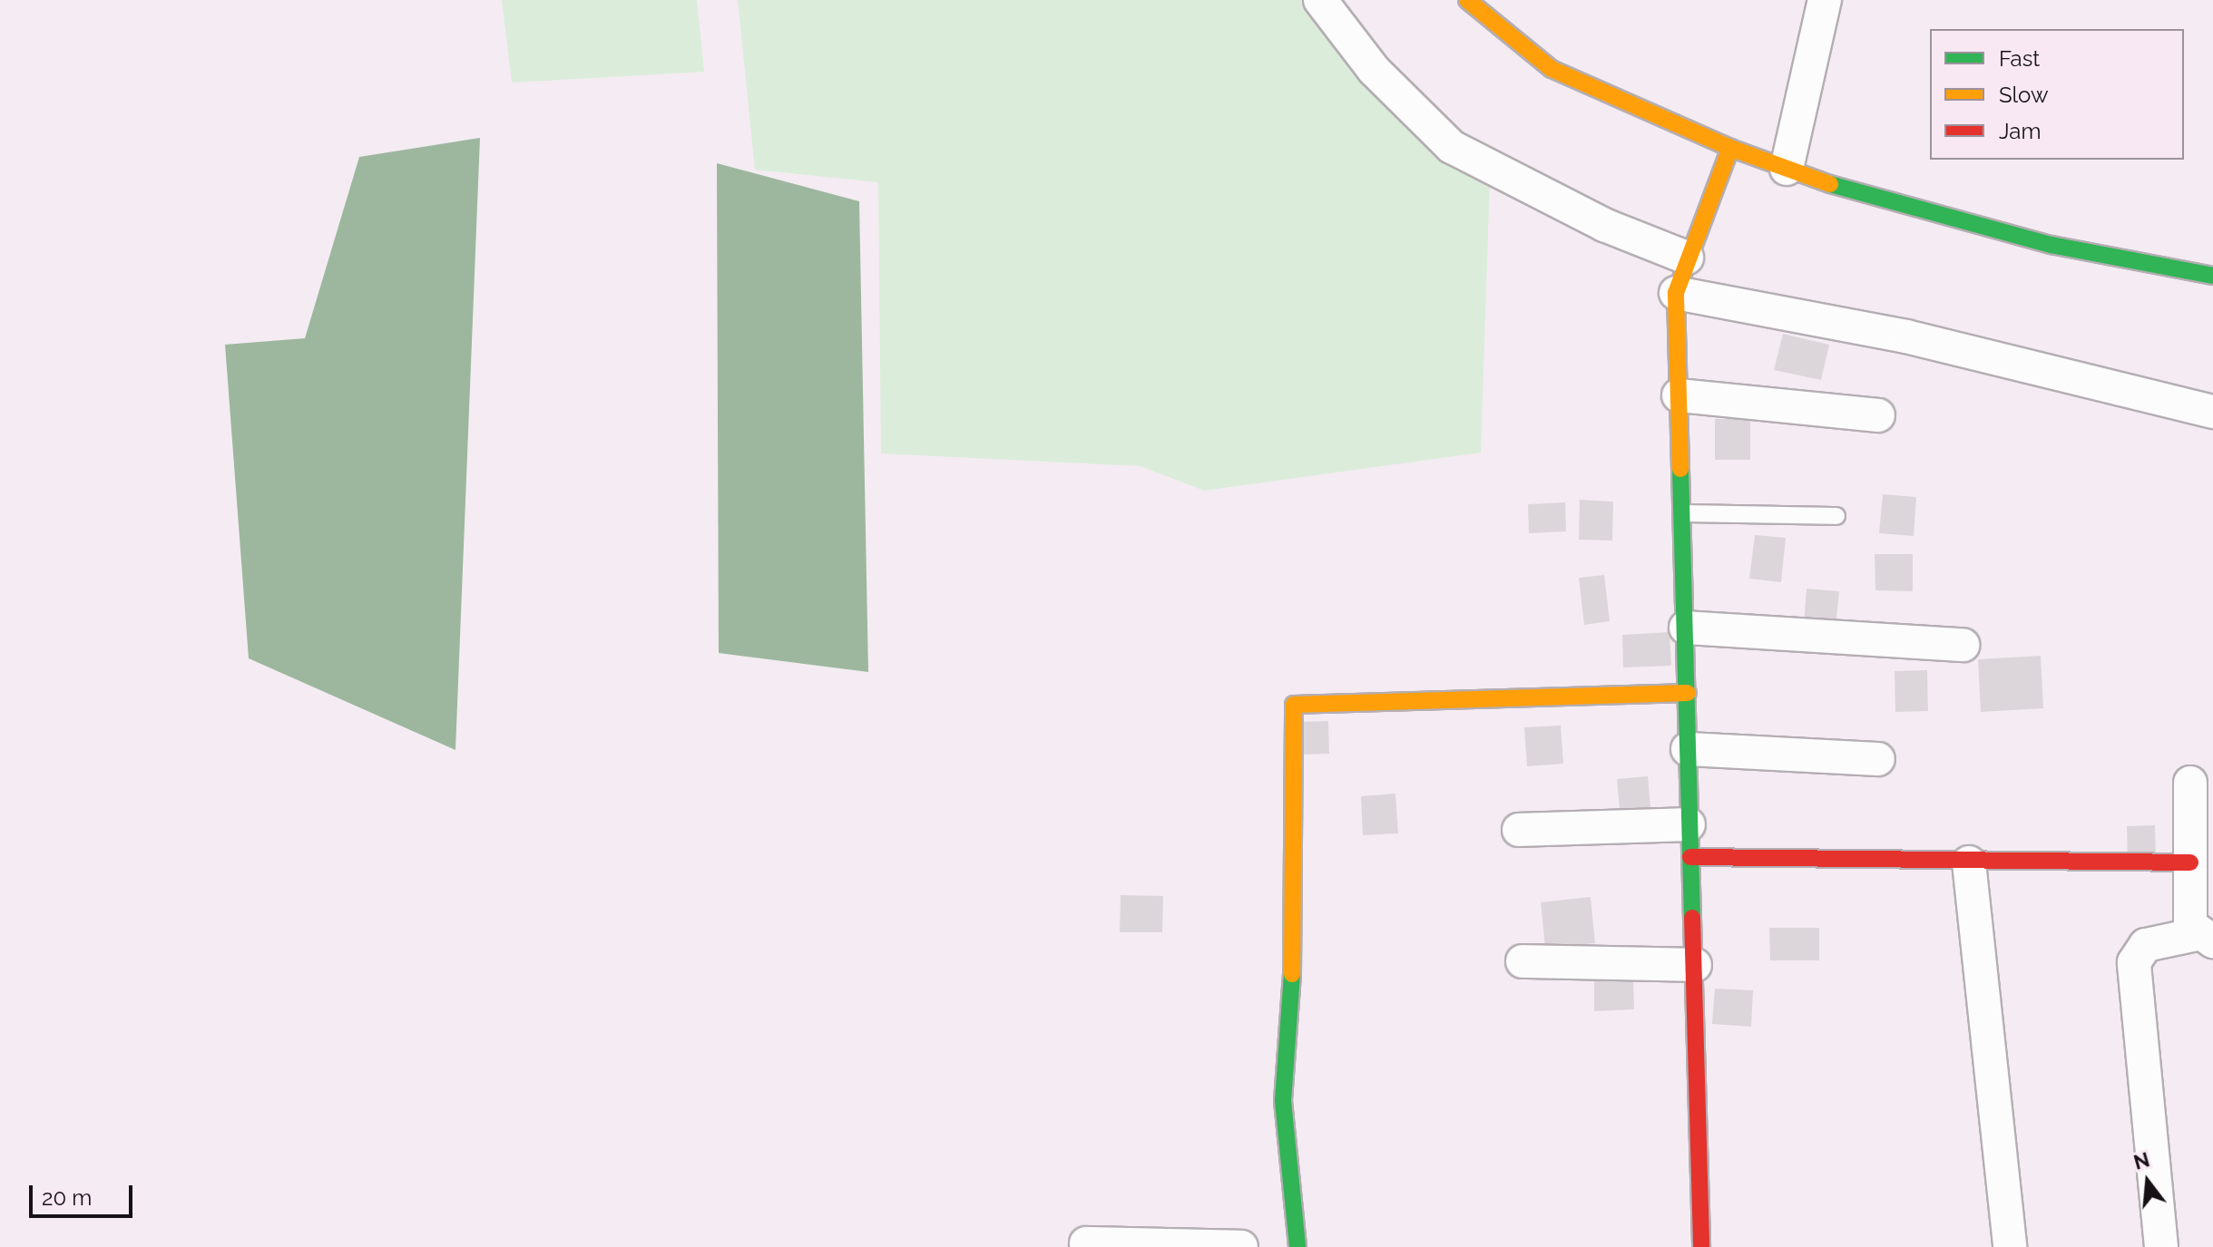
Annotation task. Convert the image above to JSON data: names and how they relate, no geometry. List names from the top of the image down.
{
  "legend": ["Fast", "Slow", "Jam"],
  "scale_bar": "20 m",
  "north": "top"
}
